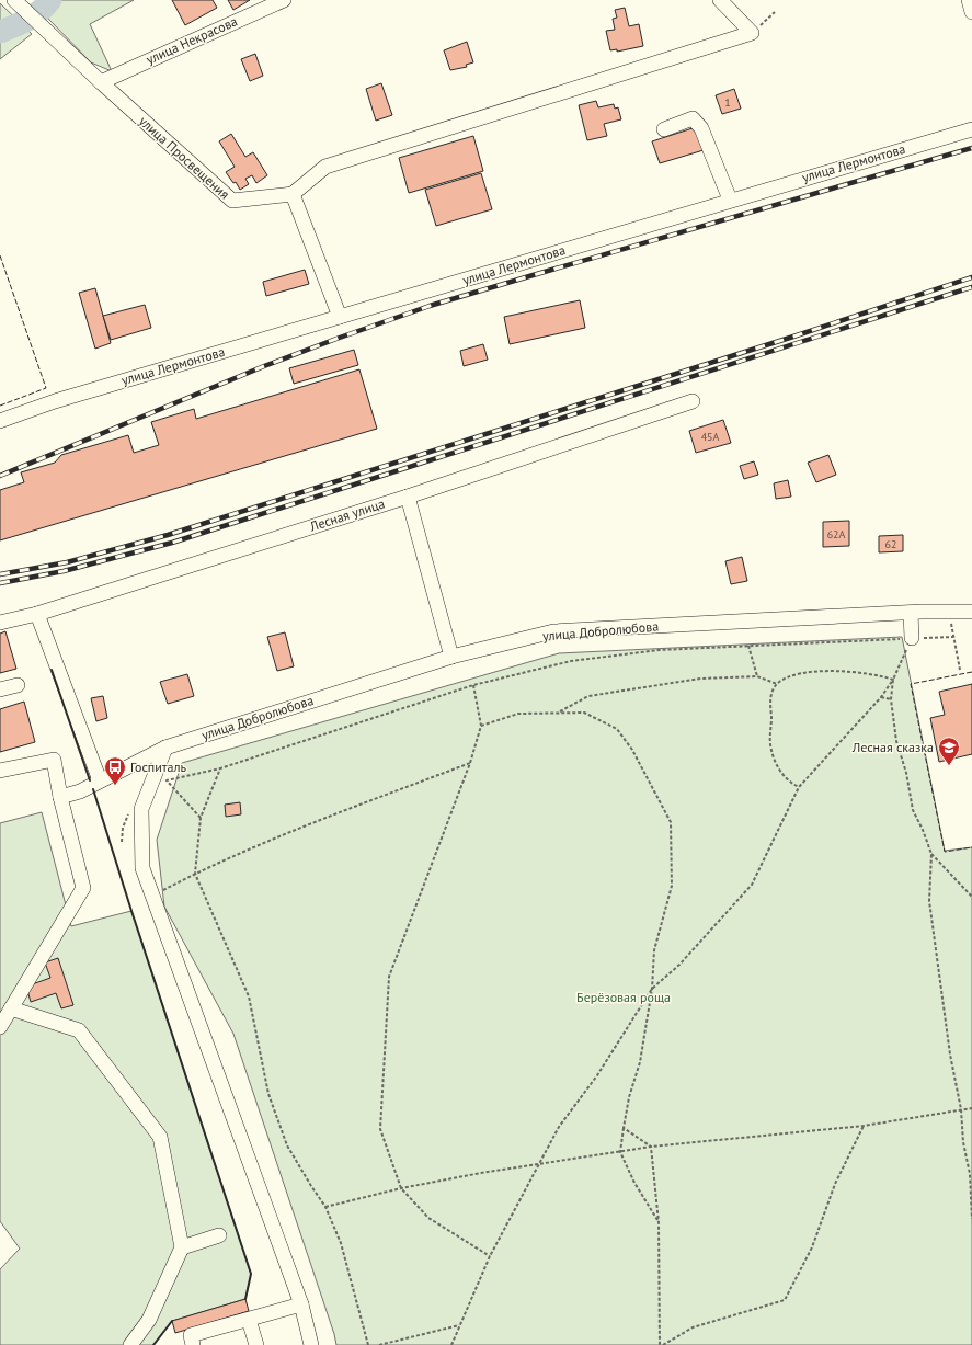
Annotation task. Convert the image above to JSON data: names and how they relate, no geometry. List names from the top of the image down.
{
  "streets": {
    "street": [
      "улица Некрасова",
      "улица Просвещения",
      "улица Лермонтова",
      "Лесная улица",
      "улица Добролюбова"
    ]
  },
  "crossings": [
    ["улица Некрасова", "улица Просвещения"]
  ],
  "parks": ["Берёзовая роща"],
  "places": {
    "school or university": ["Лесная сказка"],
    "bus stop": ["Госпиталь"]
  },
  "house_numbers": [
    "1",
    "45А",
    "62А",
    "62"
  ]
}
